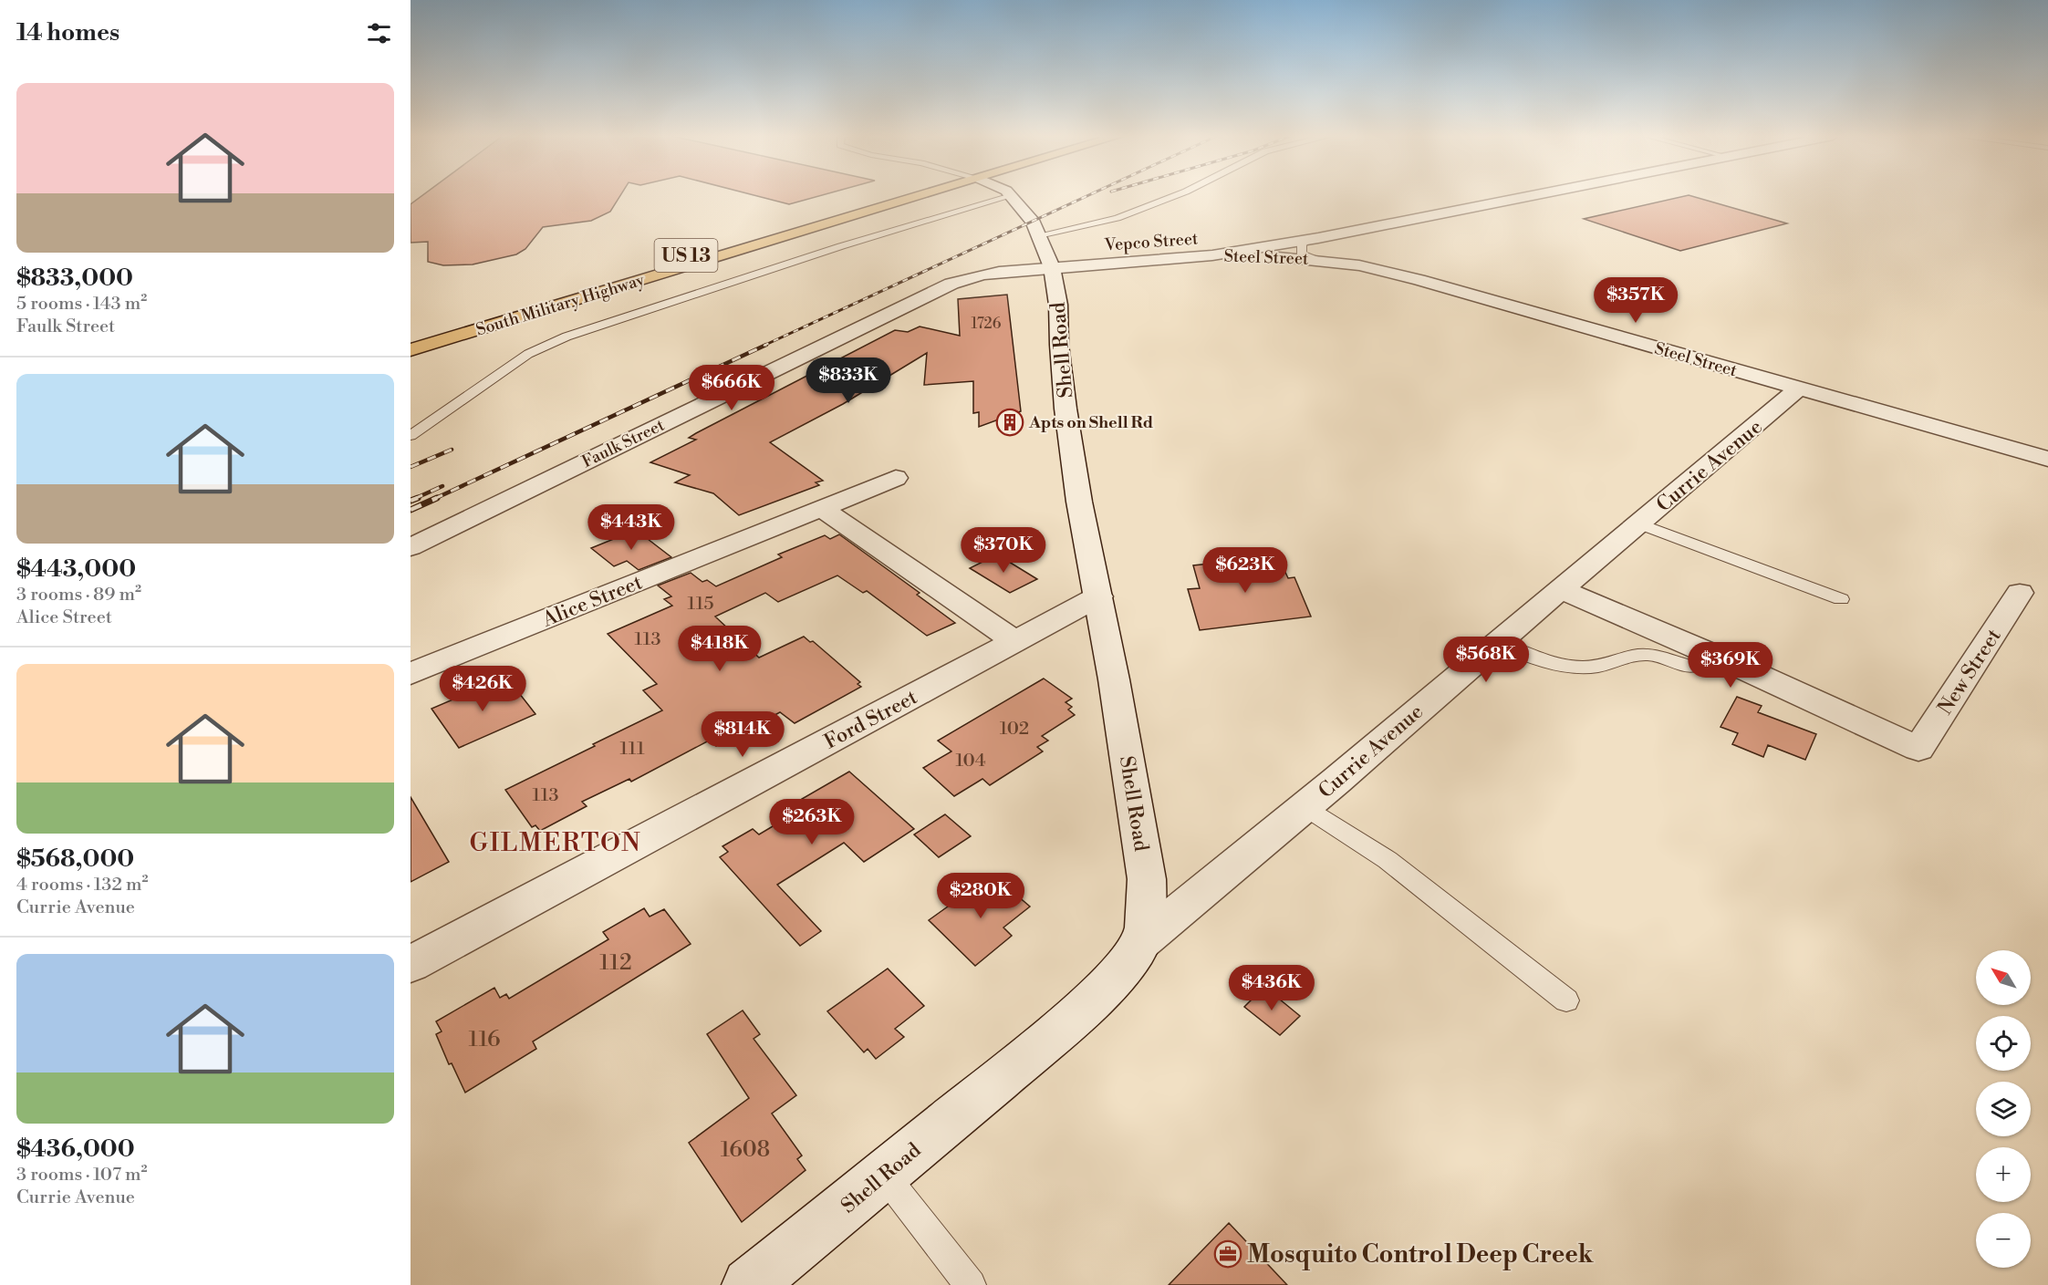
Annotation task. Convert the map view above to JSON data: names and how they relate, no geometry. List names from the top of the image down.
{
  "streets": {
    "main road": ["US 13", "South Military Highway"],
    "street": [
      "Vepco Street",
      "Steel Street",
      "Shell Road",
      "Faulk Street",
      "Currie Avenue",
      "Alice Street",
      "New Street",
      "Ford Street"
    ]
  },
  "crossings": [
    ["Vepco Street", "Steel Street"],
    ["Vepco Street", "Shell Road"],
    ["Vepco Street", "Faulk Street"],
    ["Steel Street", "Currie Avenue"],
    ["Shell Road", "Faulk Street"],
    ["Shell Road", "Currie Avenue"],
    ["Shell Road", "Ford Street"],
    ["Currie Avenue", "New Street"]
  ],
  "districts": ["GILMERTON"],
  "places": {
    "building": ["Apts on Shell Rd"],
    "office": ["Mosquito Control Deep Creek"]
  },
  "house_numbers": [
    "1726",
    "115",
    "113",
    "102",
    "111",
    "104",
    "113",
    "112",
    "116",
    "1608"
  ],
  "north": "top left",
  "page": {
    "heading": "14 homes",
    "list": [
      {
        "name": "$833,000",
        "note": "5 rooms · 143 m² · Faulk Street"
      },
      {
        "name": "$443,000",
        "note": "3 rooms · 89 m² · Alice Street"
      },
      {
        "name": "$568,000",
        "note": "4 rooms · 132 m² · Currie Avenue"
      },
      {
        "name": "$436,000",
        "note": "3 rooms · 107 m² · Currie Avenue"
      }
    ],
    "price": [
      "$357K",
      "$833K",
      "$666K",
      "$443K",
      "$370K",
      "$623K",
      "$418K",
      "$568K",
      "$369K",
      "$426K",
      "$814K",
      "$263K",
      "$280K",
      "$436K"
    ],
    "map_buttons": ["+", "−"]
  }
}
